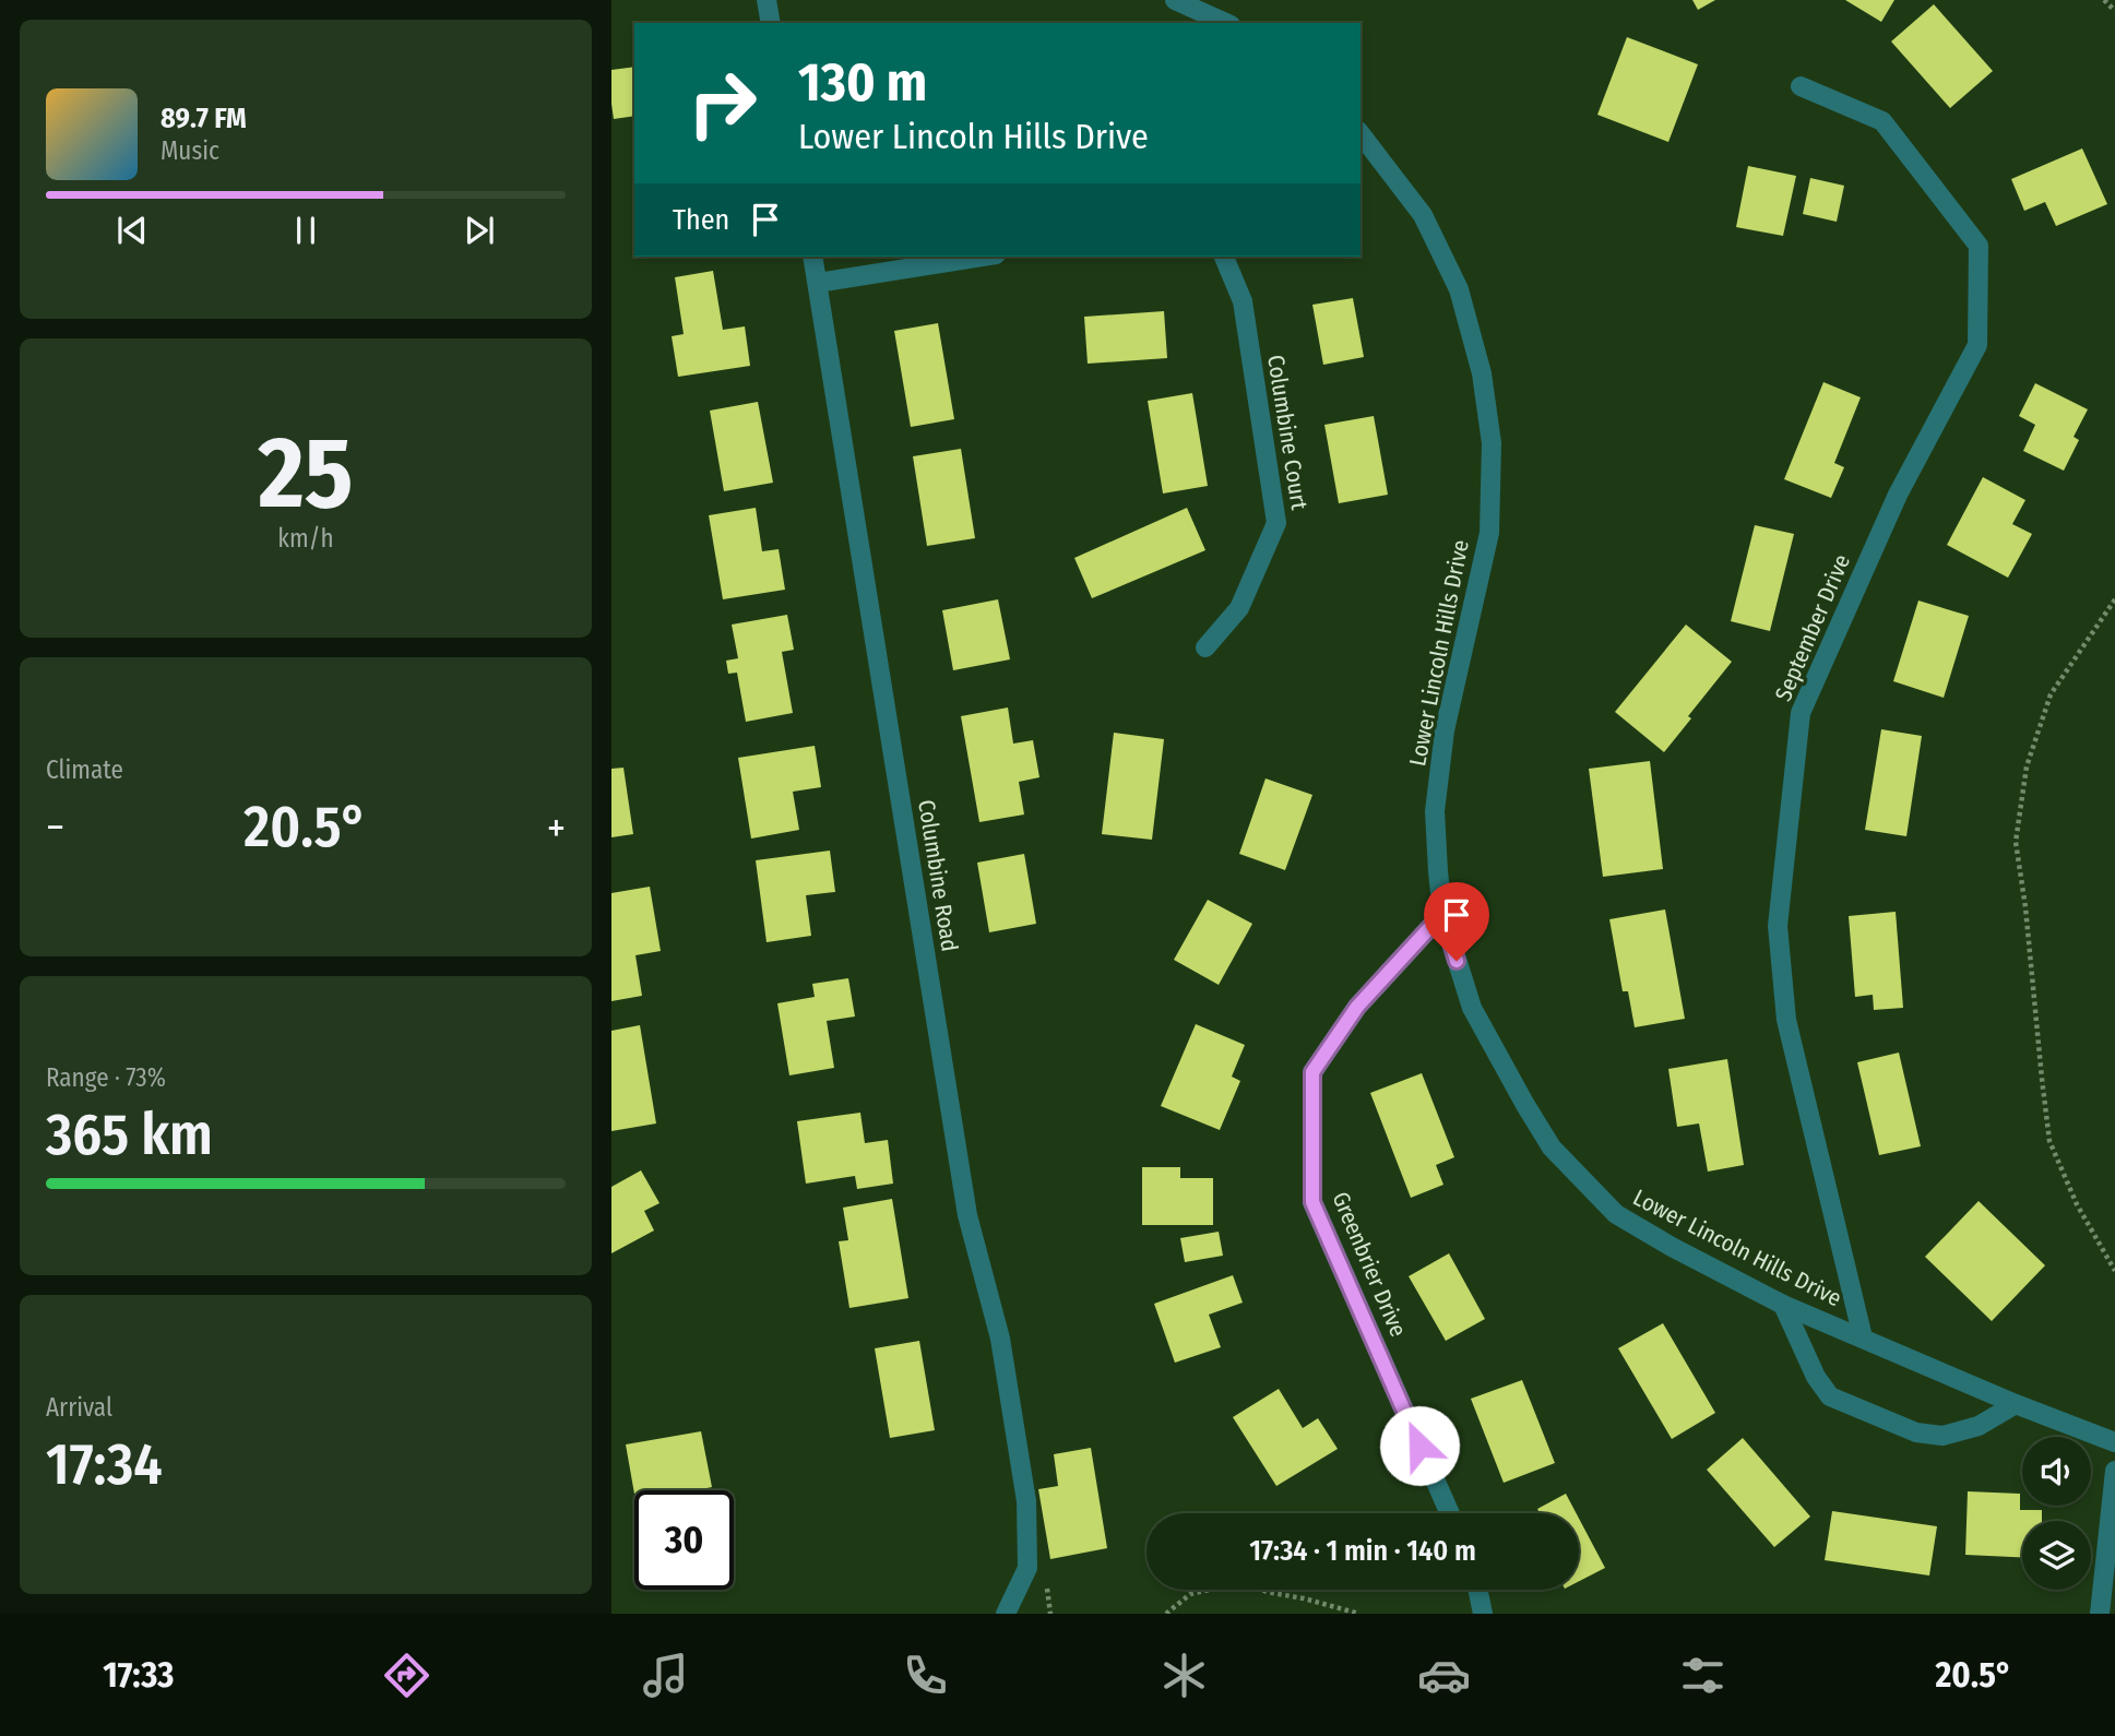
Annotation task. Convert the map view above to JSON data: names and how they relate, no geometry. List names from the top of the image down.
{
  "streets": {
    "street": [
      "Columbine Court",
      "September Drive",
      "Lower Lincoln Hills Drive",
      "Columbine Road",
      "Greenbrier Drive"
    ]
  },
  "crossings": [
    ["September Drive", "Lower Lincoln Hills Drive"],
    ["Lower Lincoln Hills Drive", "Greenbrier Drive"]
  ],
  "page": {
    "turn": ["130 m", "Lower Lincoln Hills Drive"],
    "song": ["89.7 FM", "Music"],
    "then": "Then",
    "tile": [
      ["25", "km/h"],
      "Climate",
      ["Range · 73%", "365 km"],
      ["Arrival", "17:34"]
    ],
    "heat": ["−", "20.5°", "+"],
    "limit": "30",
    "trip": "17:34 · 1 min · 140 m",
    "tabs": ["17:33", "20.5°"]
  }
}
